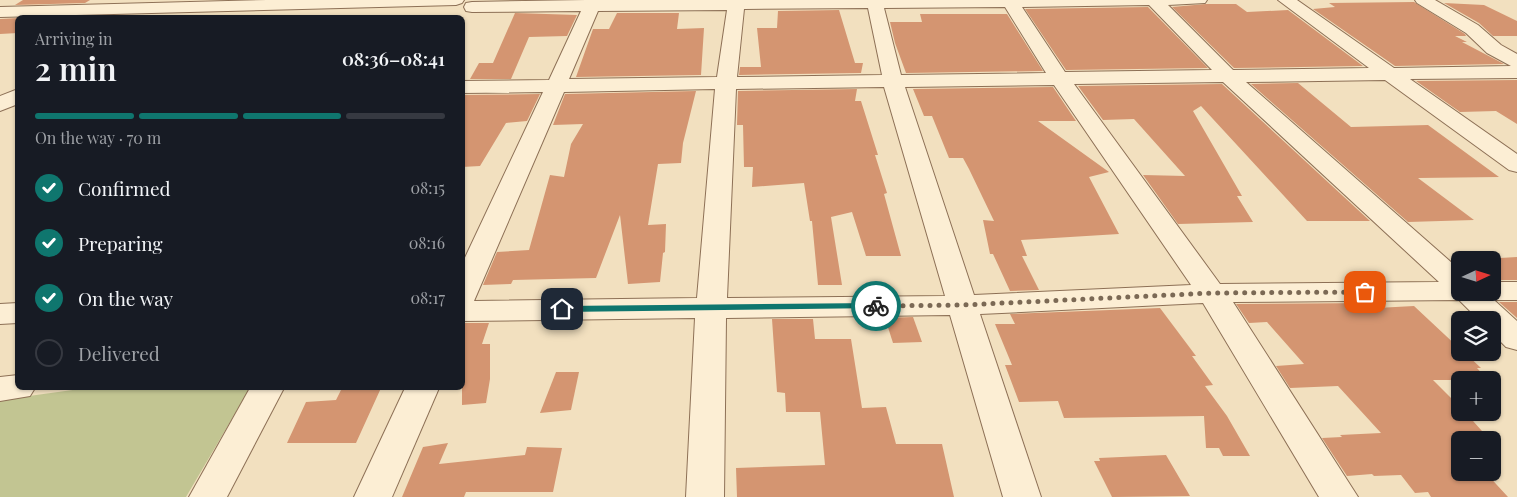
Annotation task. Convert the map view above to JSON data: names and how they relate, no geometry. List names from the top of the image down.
{
  "north": "right",
  "page": {
    "heading": ["2 min", "Arriving in", "08:36–08:41"],
    "bar": "On the way · 70 m",
    "list": [
      ["Confirmed", "08:15"],
      ["Preparing", "08:16"],
      ["On the way", "08:17"],
      "Delivered"
    ],
    "map_buttons": ["+", "−"]
  }
}
